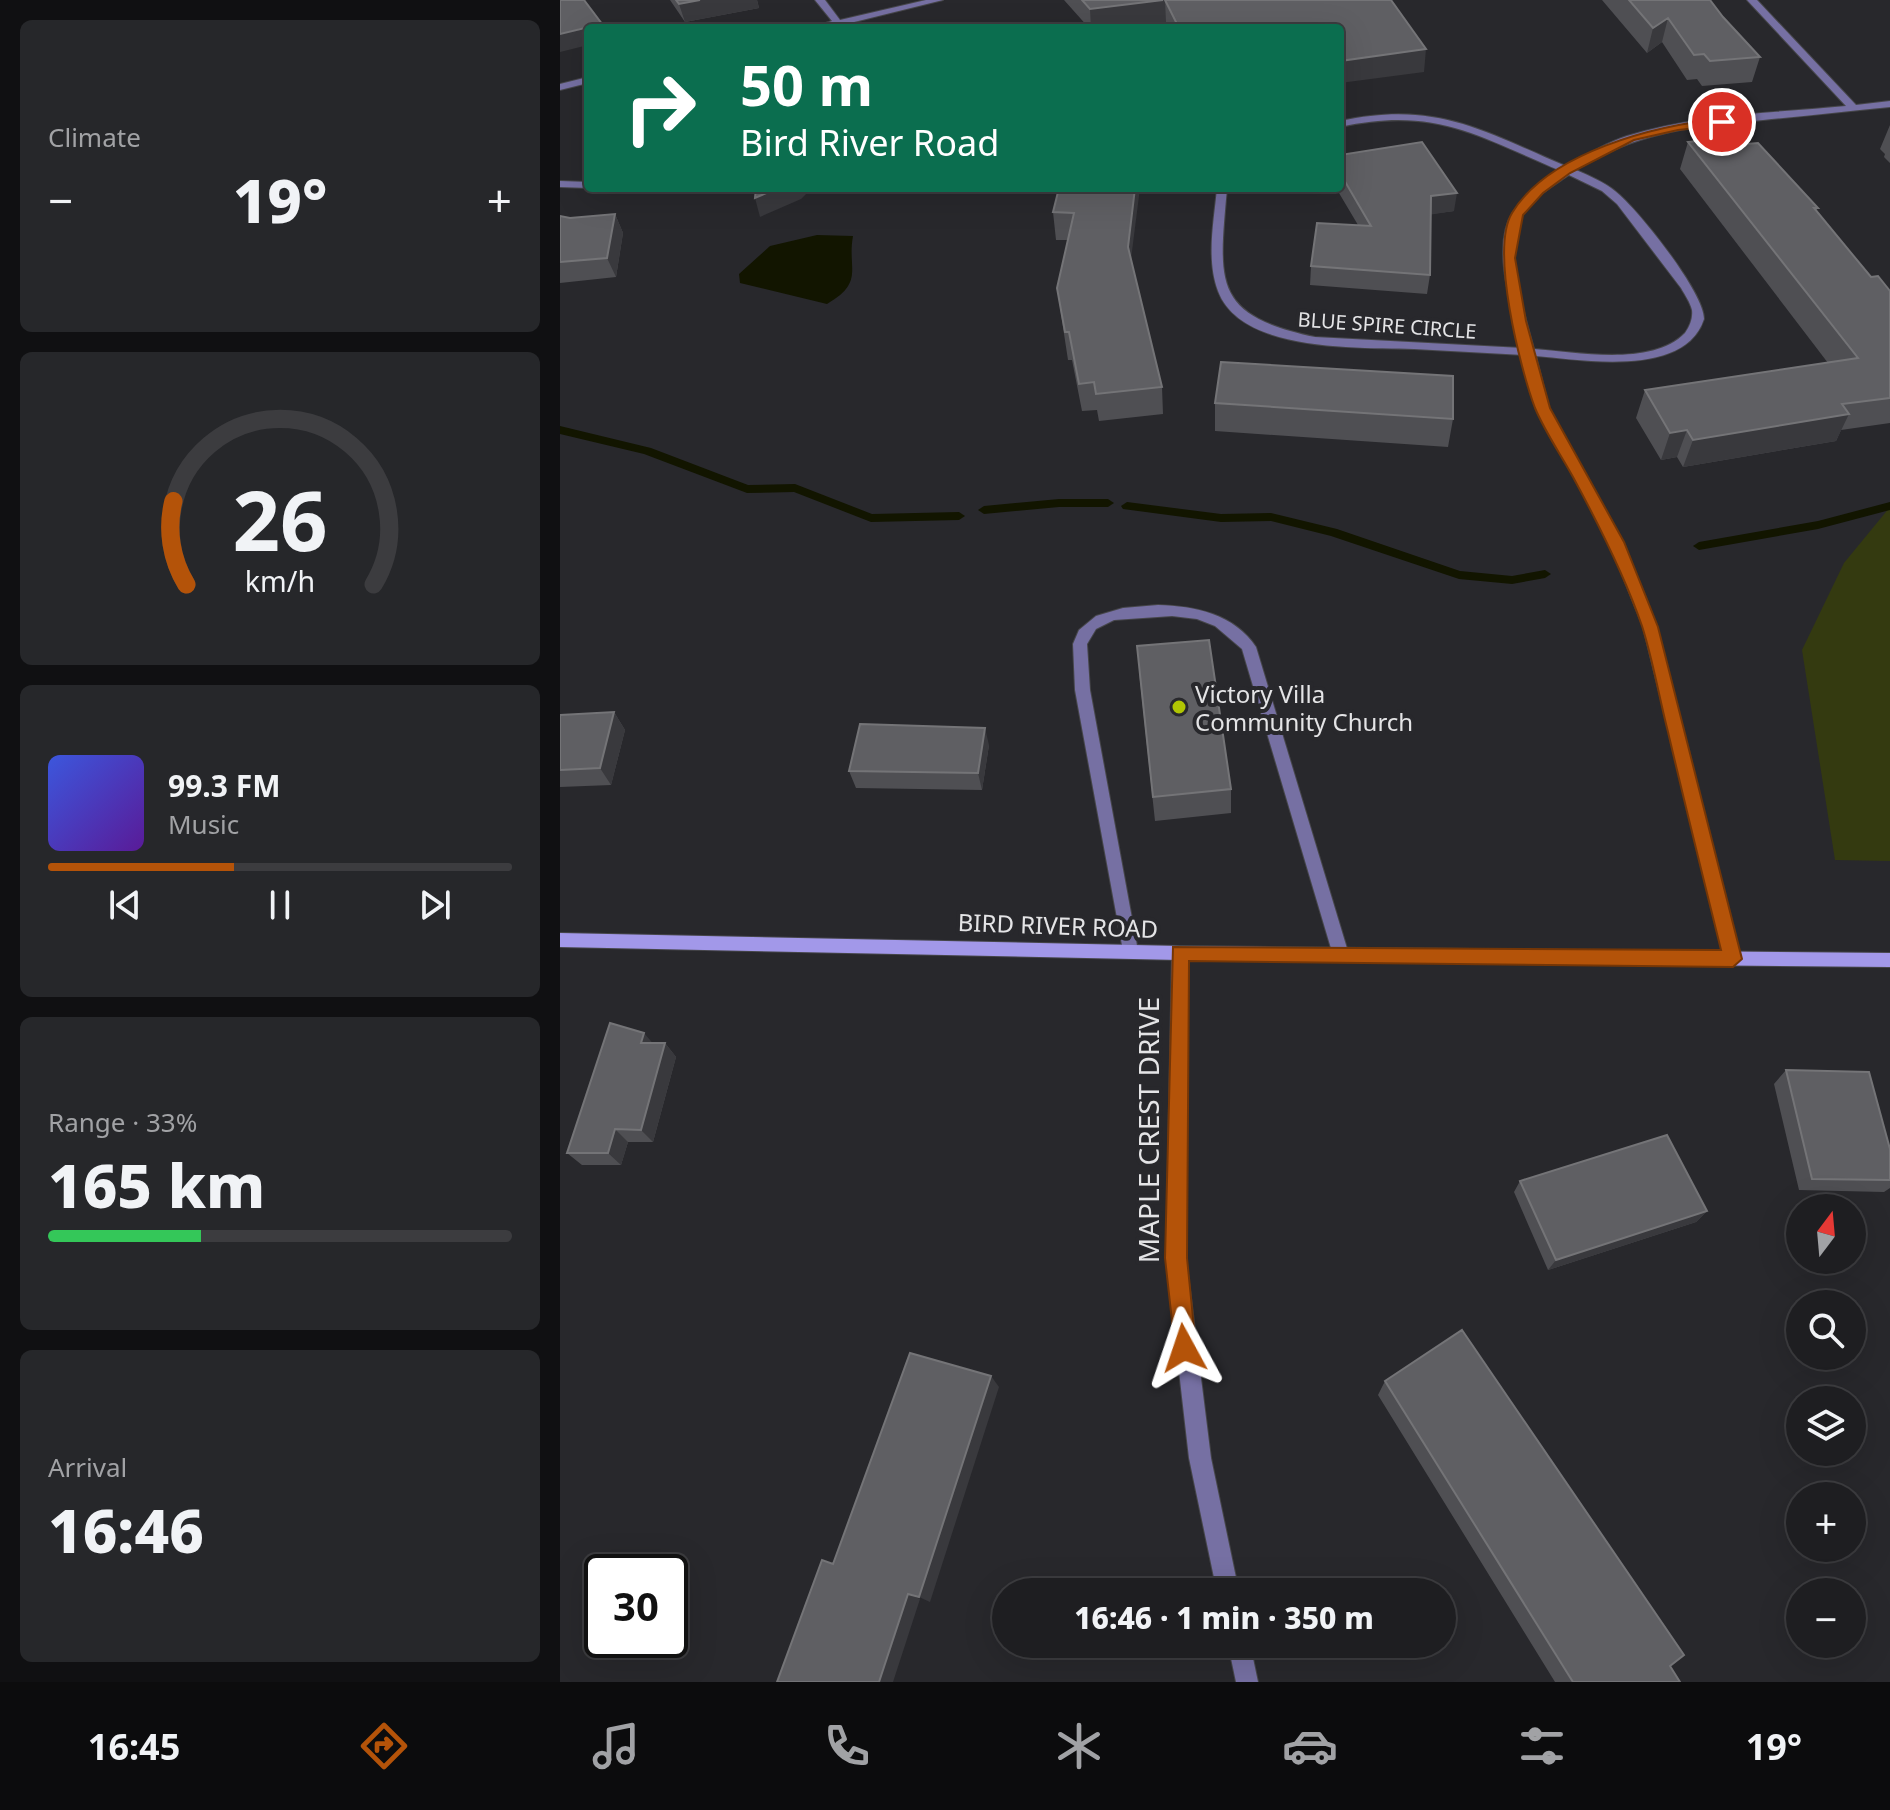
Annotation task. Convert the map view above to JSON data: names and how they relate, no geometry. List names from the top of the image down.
{
  "streets": {
    "street": ["BLUE SPIRE CIRCLE", "BIRD RIVER ROAD", "MAPLE CREST DRIVE"]
  },
  "crossings": [
    ["BIRD RIVER ROAD", "MAPLE CREST DRIVE"]
  ],
  "places": ["Victory Villa Community Church"],
  "north": "top",
  "page": {
    "tile": [
      "Climate",
      ["Range · 33%", "165 km"],
      ["Arrival", "16:46"]
    ],
    "turn": ["50 m", "Bird River Road"],
    "heat": ["−", "19°", "+"],
    "song": ["99.3 FM", "Music"],
    "map_buttons": ["+", "−"],
    "limit": "30",
    "trip": "16:46 · 1 min · 350 m",
    "tabs": ["16:45", "19°"],
    "gauge": ["26", "km/h"]
  }
}
